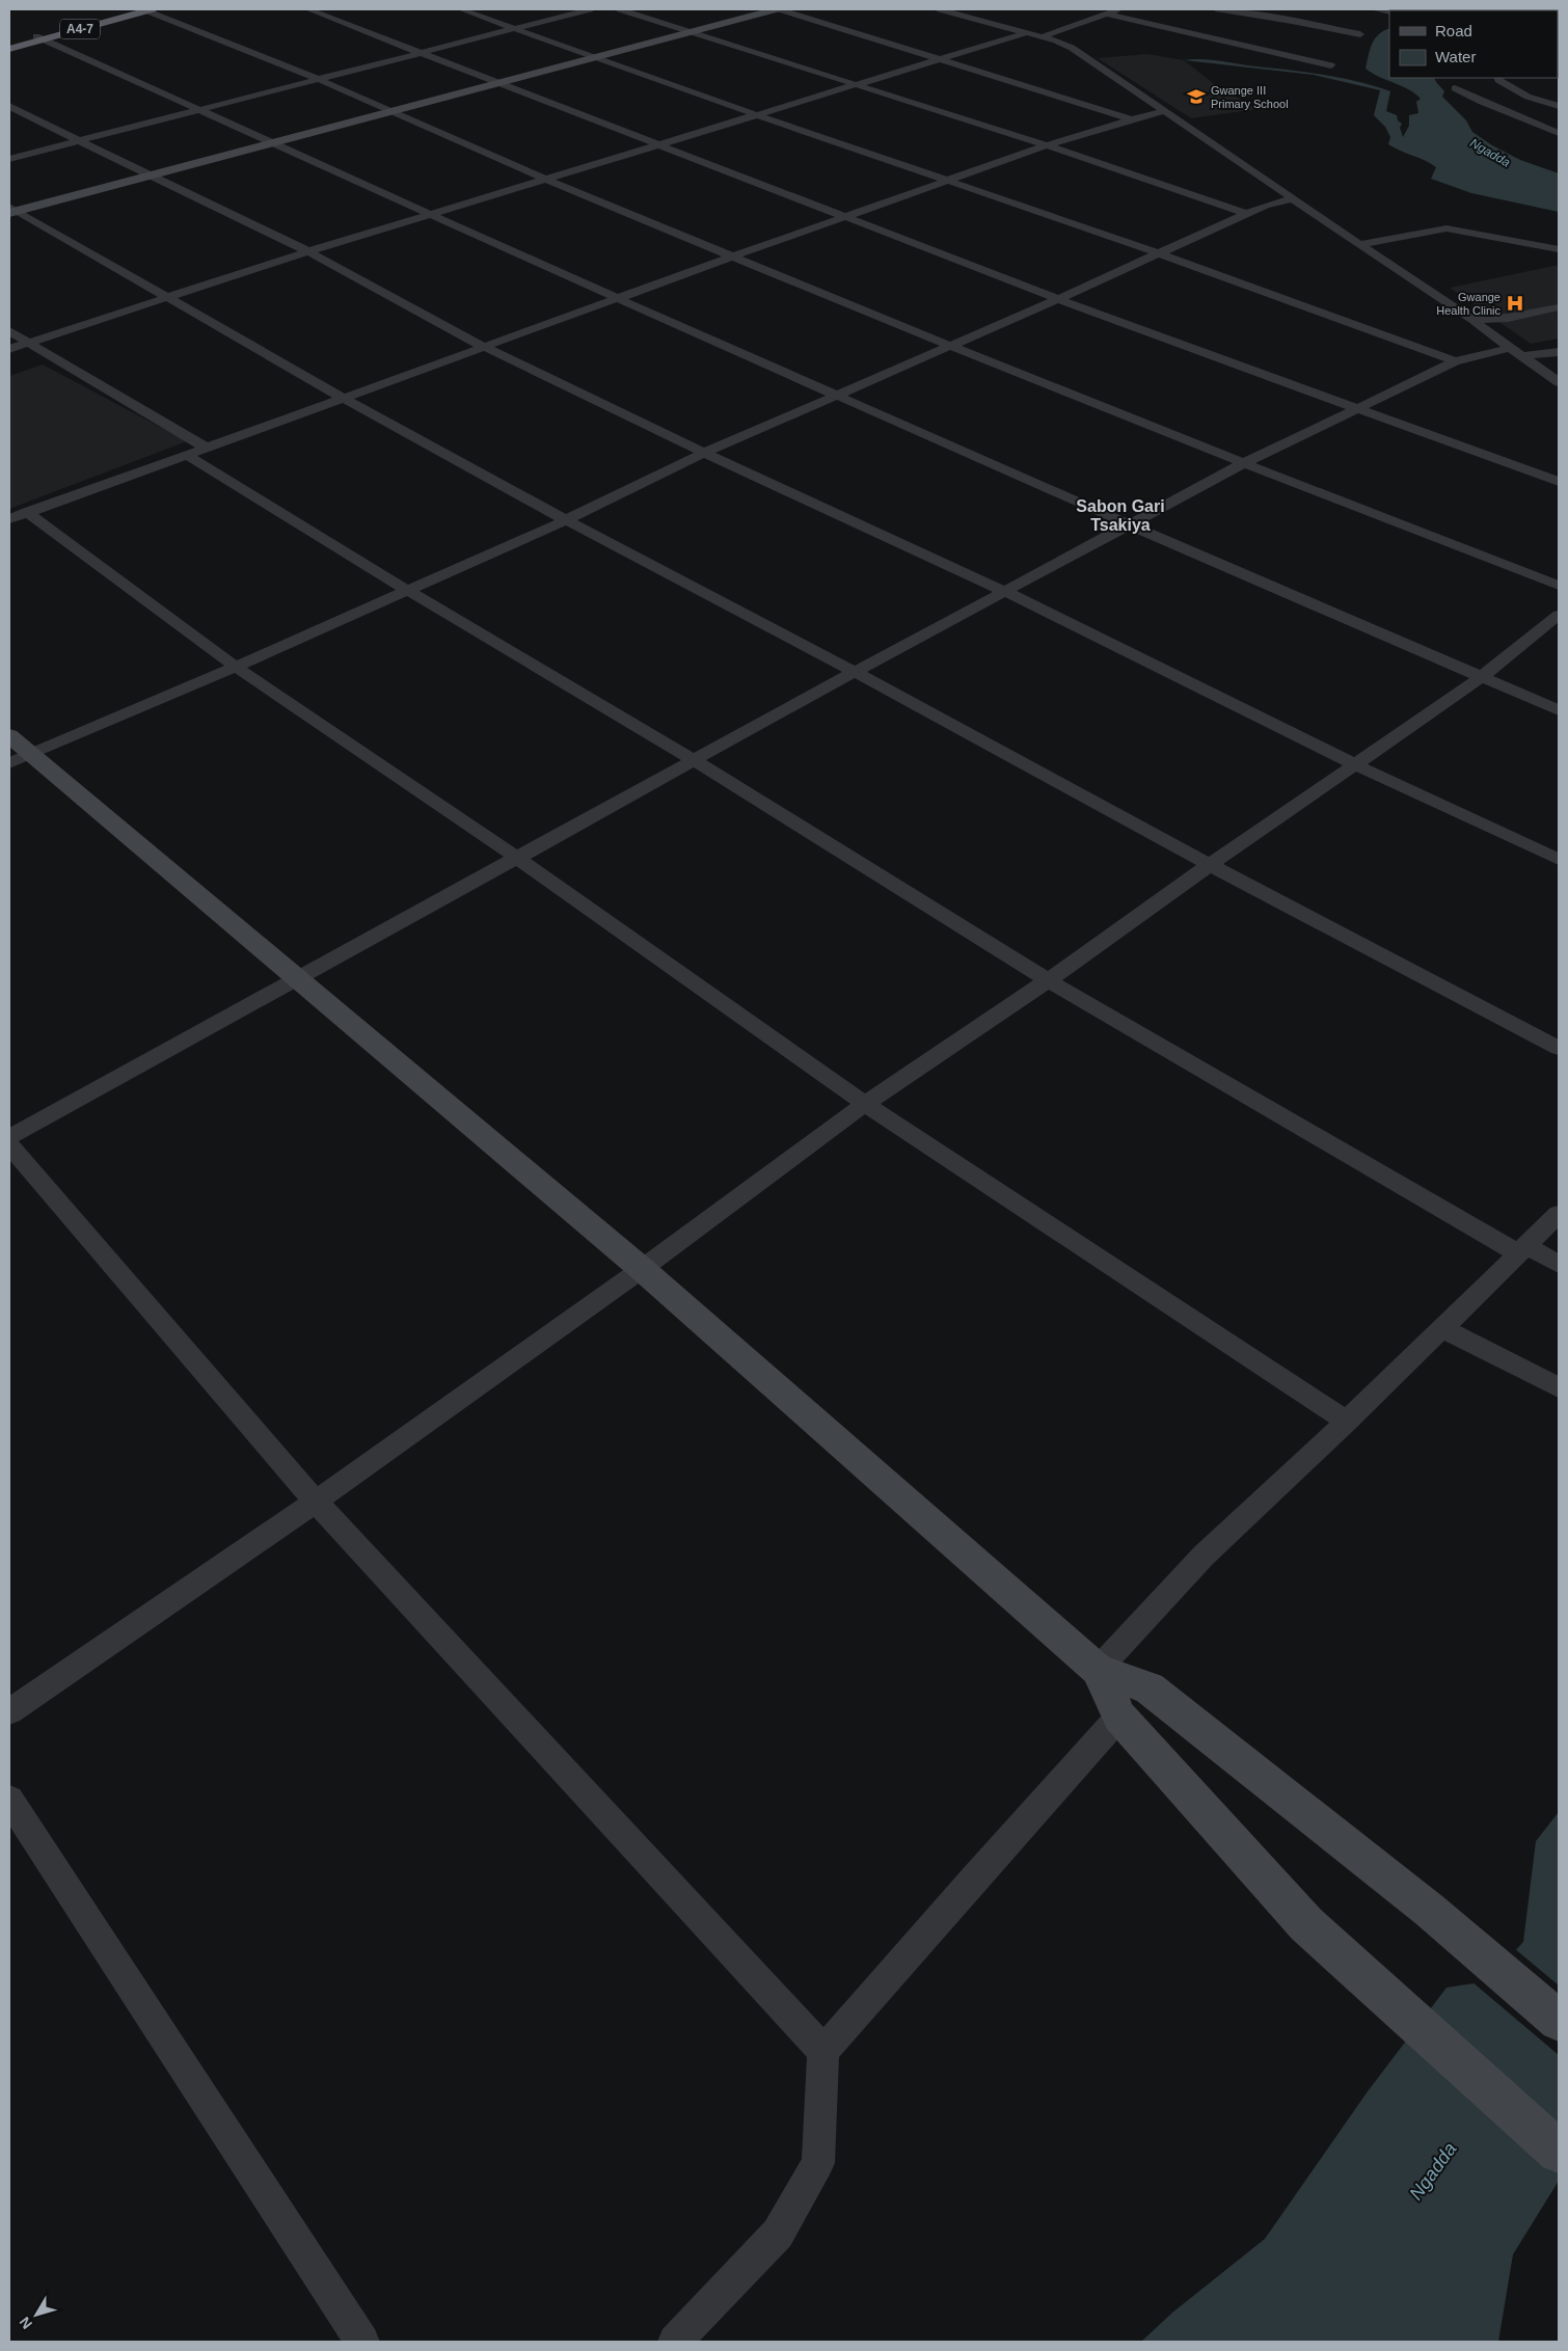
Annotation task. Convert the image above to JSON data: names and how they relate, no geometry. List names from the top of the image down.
{
  "streets": {
    "highway": ["A4-7"]
  },
  "districts": ["Sabon Gari Tsakiya"],
  "water": ["Ngadda"],
  "places": {
    "school or university": ["Gwange III Primary School"],
    "hospital": ["Gwange Health Clinic"]
  },
  "legend": ["Road", "Water"],
  "north": "bottom left"
}
